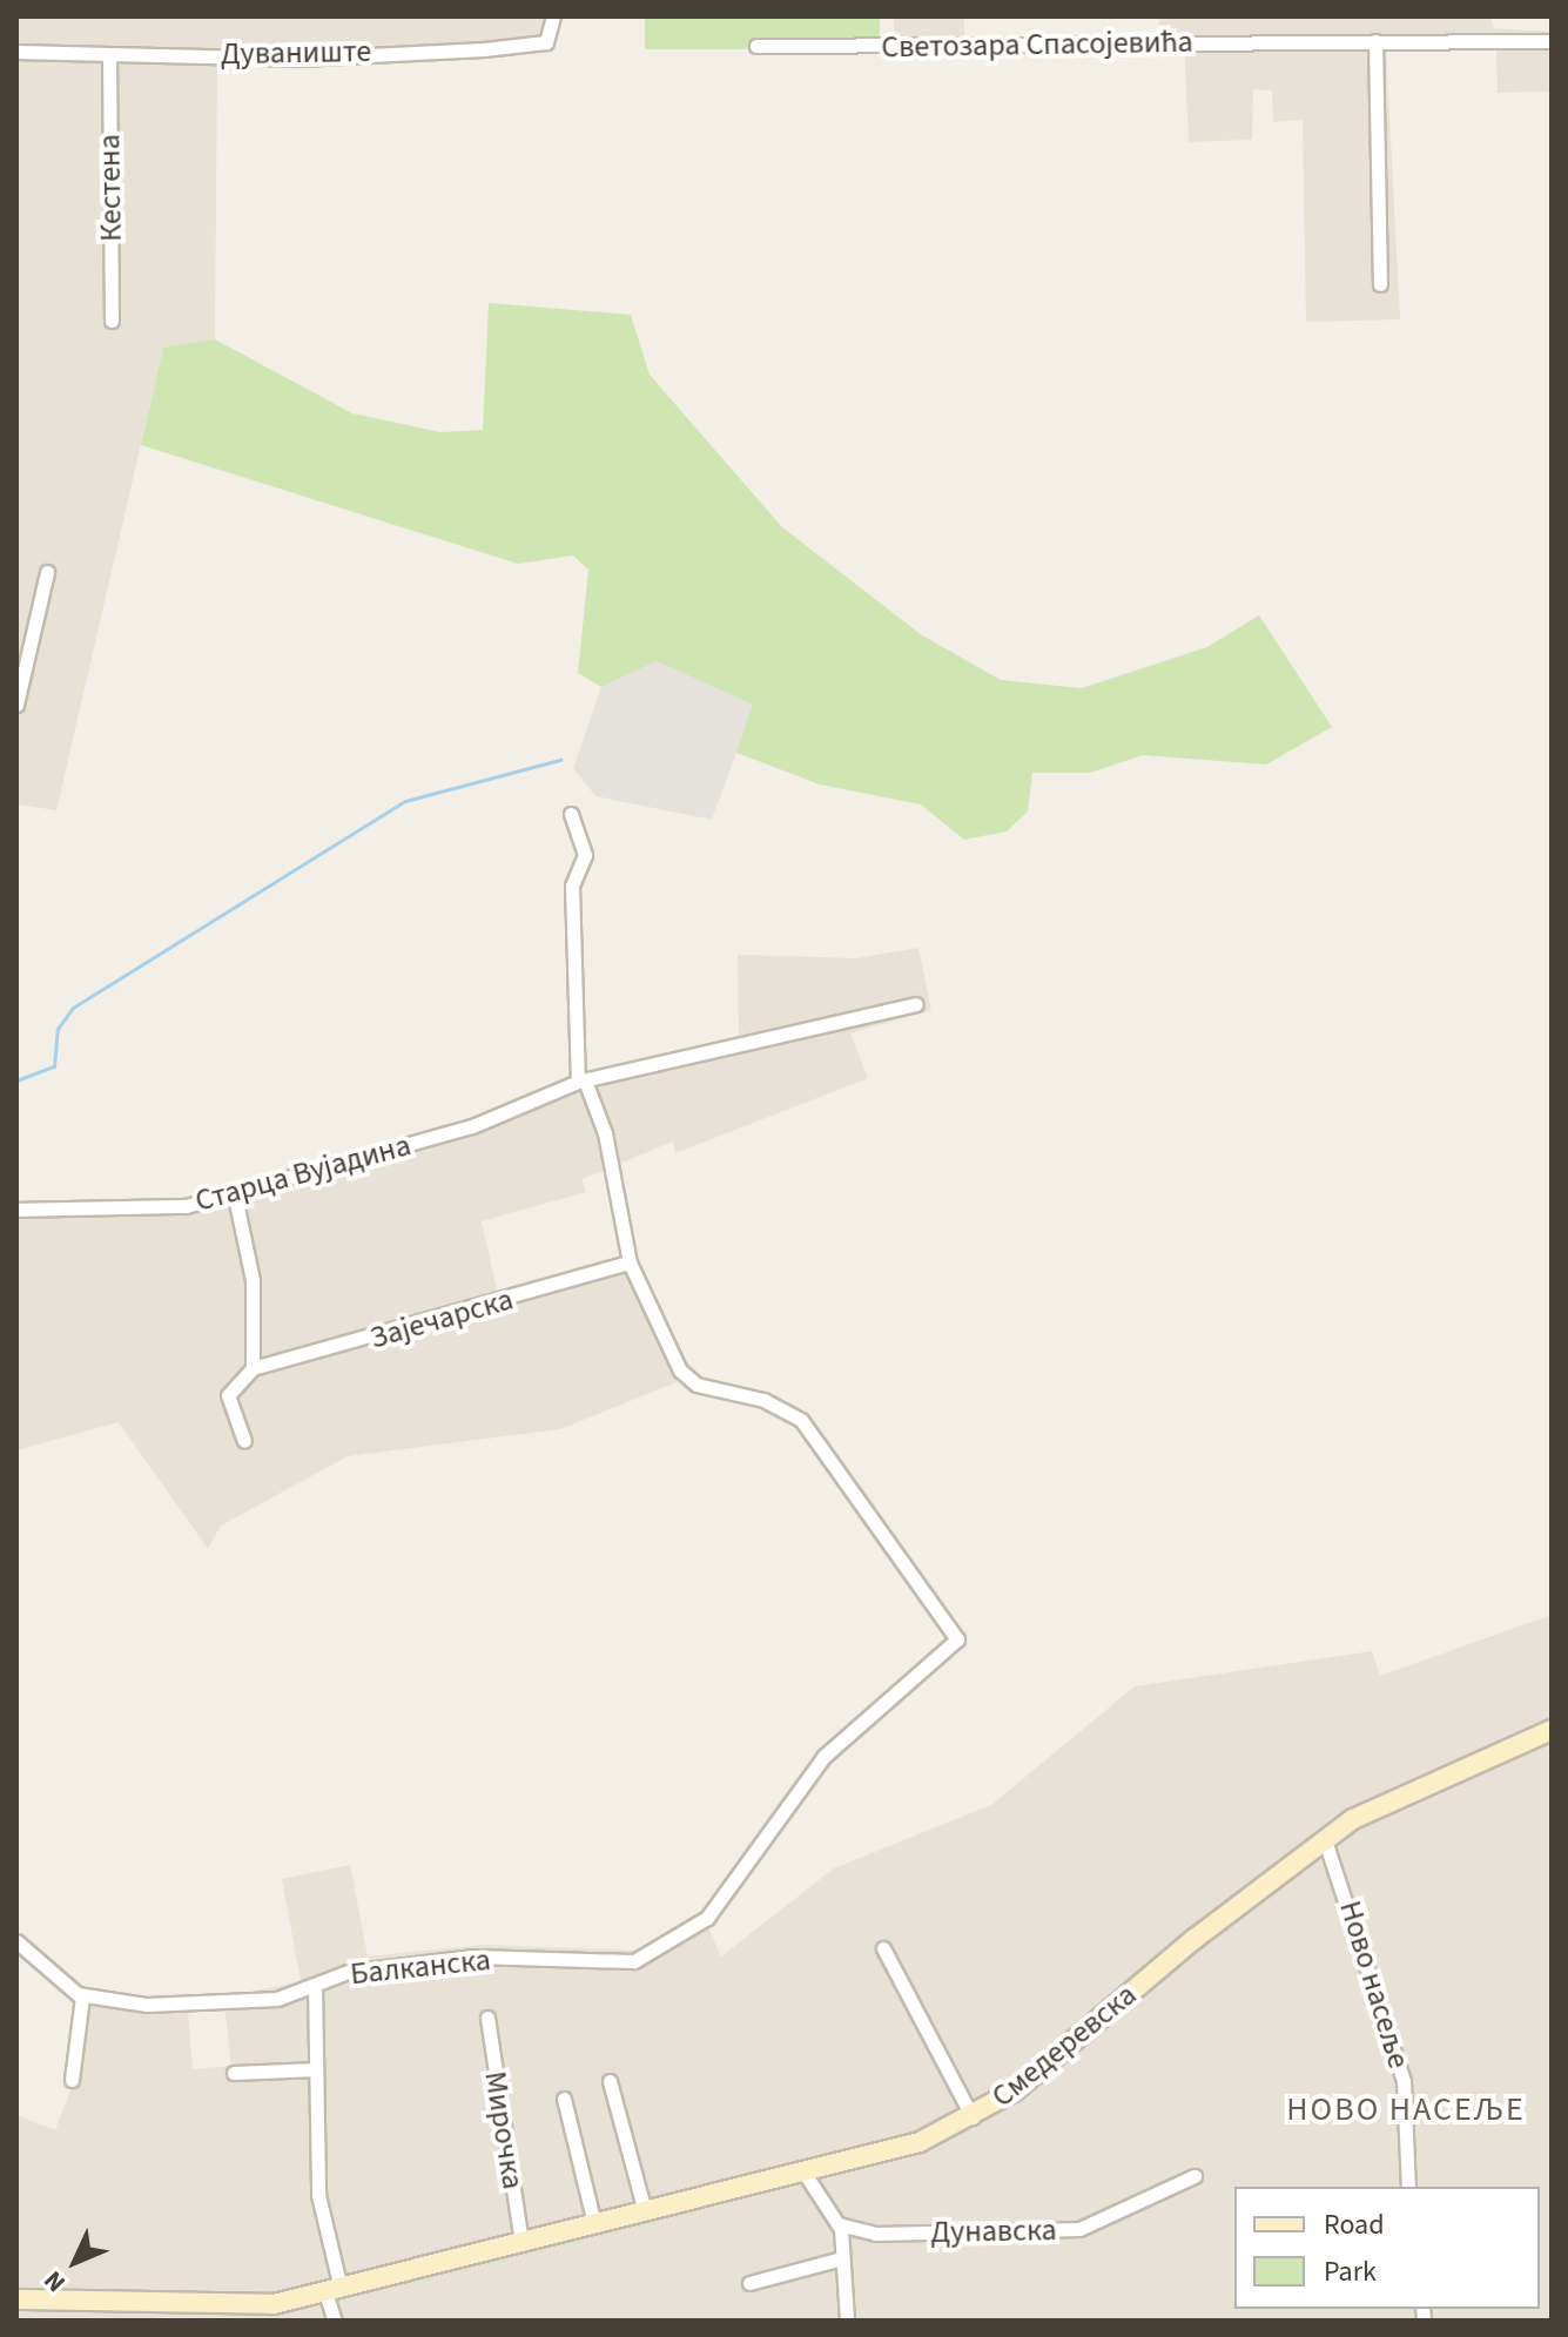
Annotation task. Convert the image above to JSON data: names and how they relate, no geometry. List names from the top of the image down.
{
  "streets": {
    "main road": ["Смедеревска"],
    "street": [
      "Светозара Спасојевића",
      "Дуваниште",
      "Кестена",
      "Старца Вујадина",
      "Зајечарска",
      "Балканска",
      "Ново насеље",
      "Мирочка",
      "Дунавска"
    ]
  },
  "crossings": [
    ["Дуваниште", "Кестена"],
    ["Зајечарска", "Балканска"],
    ["Ново насеље", "Смедеревска"],
    ["Смедеревска", "Мирочка"]
  ],
  "districts": ["НОВО НАСЕЉЕ"],
  "legend": ["Road", "Park"],
  "north": "bottom left"
}
